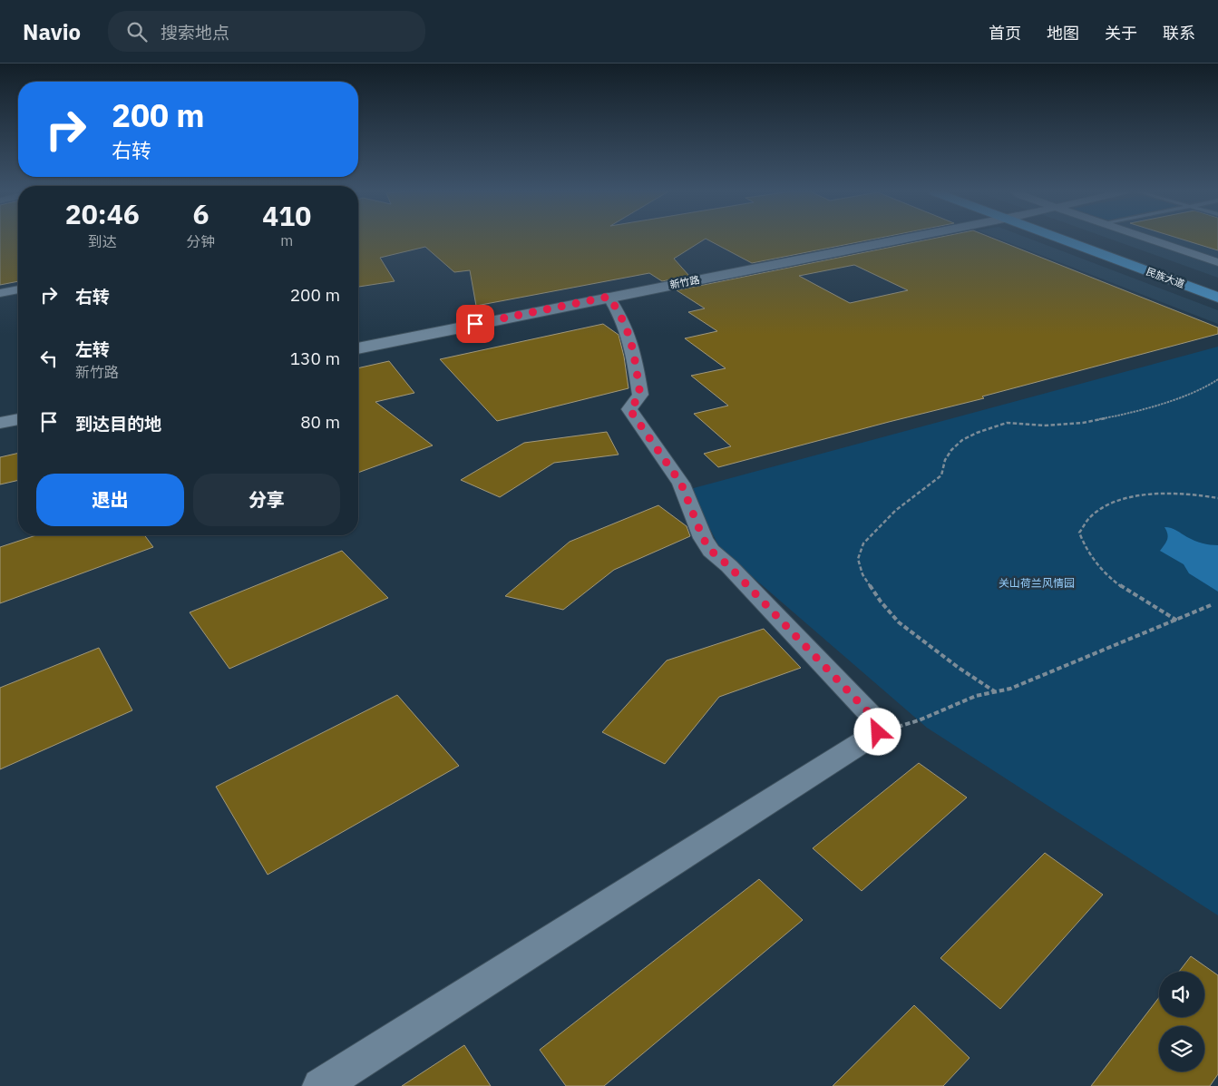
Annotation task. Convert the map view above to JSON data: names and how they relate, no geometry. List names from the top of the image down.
{
  "streets": {
    "main road": ["民族大道", "新竹路"]
  },
  "parks": ["关山荷兰风情园"],
  "page": {
    "header": "Navio",
    "search": "搜索地点",
    "nav": [
      "首页",
      "地图",
      "关于",
      "联系"
    ],
    "turn": ["200 m", "右转"],
    "eta": [
      "20:46",
      "到达",
      "6",
      "分钟",
      "410",
      "m"
    ],
    "list": [
      {
        "name": "右转",
        "value": "200 m"
      },
      {
        "name": "左转",
        "note": "新竹路",
        "value": "130 m"
      },
      {
        "name": "到达目的地",
        "value": "80 m"
      }
    ],
    "buttons": ["退出", "分享"]
  }
}
